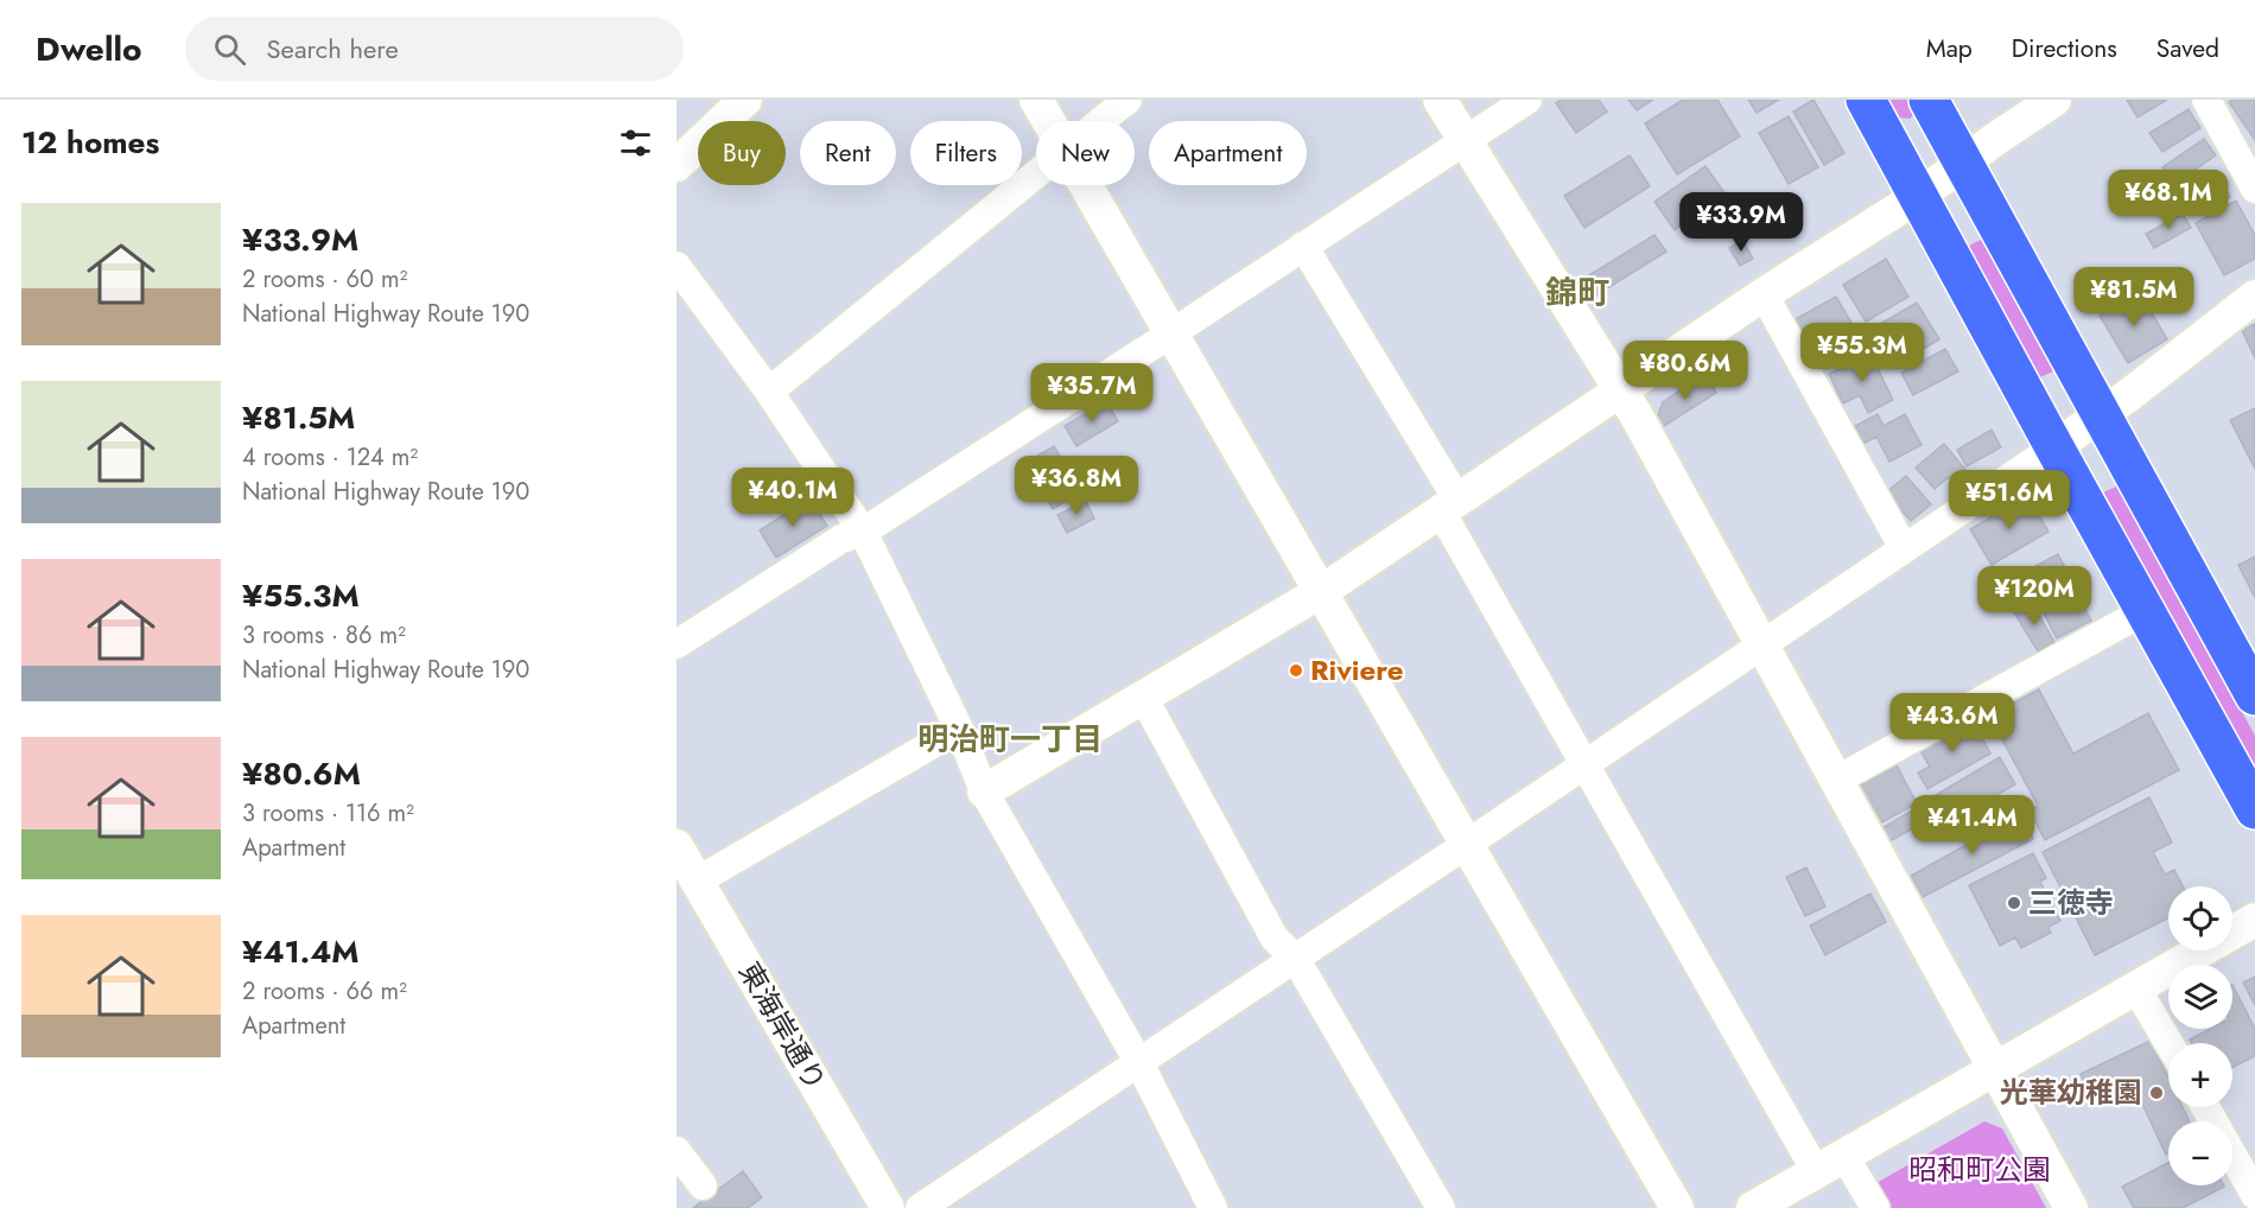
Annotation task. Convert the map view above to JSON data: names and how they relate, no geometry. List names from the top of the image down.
{
  "streets": {
    "street": ["東海岸通り"]
  },
  "districts": ["錦町", "明治町一丁目"],
  "parks": ["昭和町公園"],
  "places": ["Riviere", "三徳寺", "光華幼稚園"],
  "page": {
    "header": "Dwello",
    "search": "Search here",
    "nav": ["Map", "Directions", "Saved"],
    "heading": "12 homes",
    "chip": [
      "Buy",
      "Rent",
      "Filters",
      "New",
      "Apartment"
    ],
    "price": [
      "¥68.1M",
      "¥33.9M",
      "¥81.5M",
      "¥55.3M",
      "¥80.6M",
      "¥35.7M",
      "¥36.8M",
      "¥40.1M",
      "¥51.6M",
      "¥120M",
      "¥43.6M",
      "¥41.4M"
    ],
    "list": [
      {
        "name": "¥33.9M",
        "note": "2 rooms · 60 m² · National Highway Route 190"
      },
      {
        "name": "¥81.5M",
        "note": "4 rooms · 124 m² · National Highway Route 190"
      },
      {
        "name": "¥55.3M",
        "note": "3 rooms · 86 m² · National Highway Route 190"
      },
      {
        "name": "¥80.6M",
        "note": "3 rooms · 116 m² · Apartment"
      },
      {
        "name": "¥41.4M",
        "note": "2 rooms · 66 m² · Apartment"
      }
    ],
    "map_buttons": ["+", "−"]
  }
}
